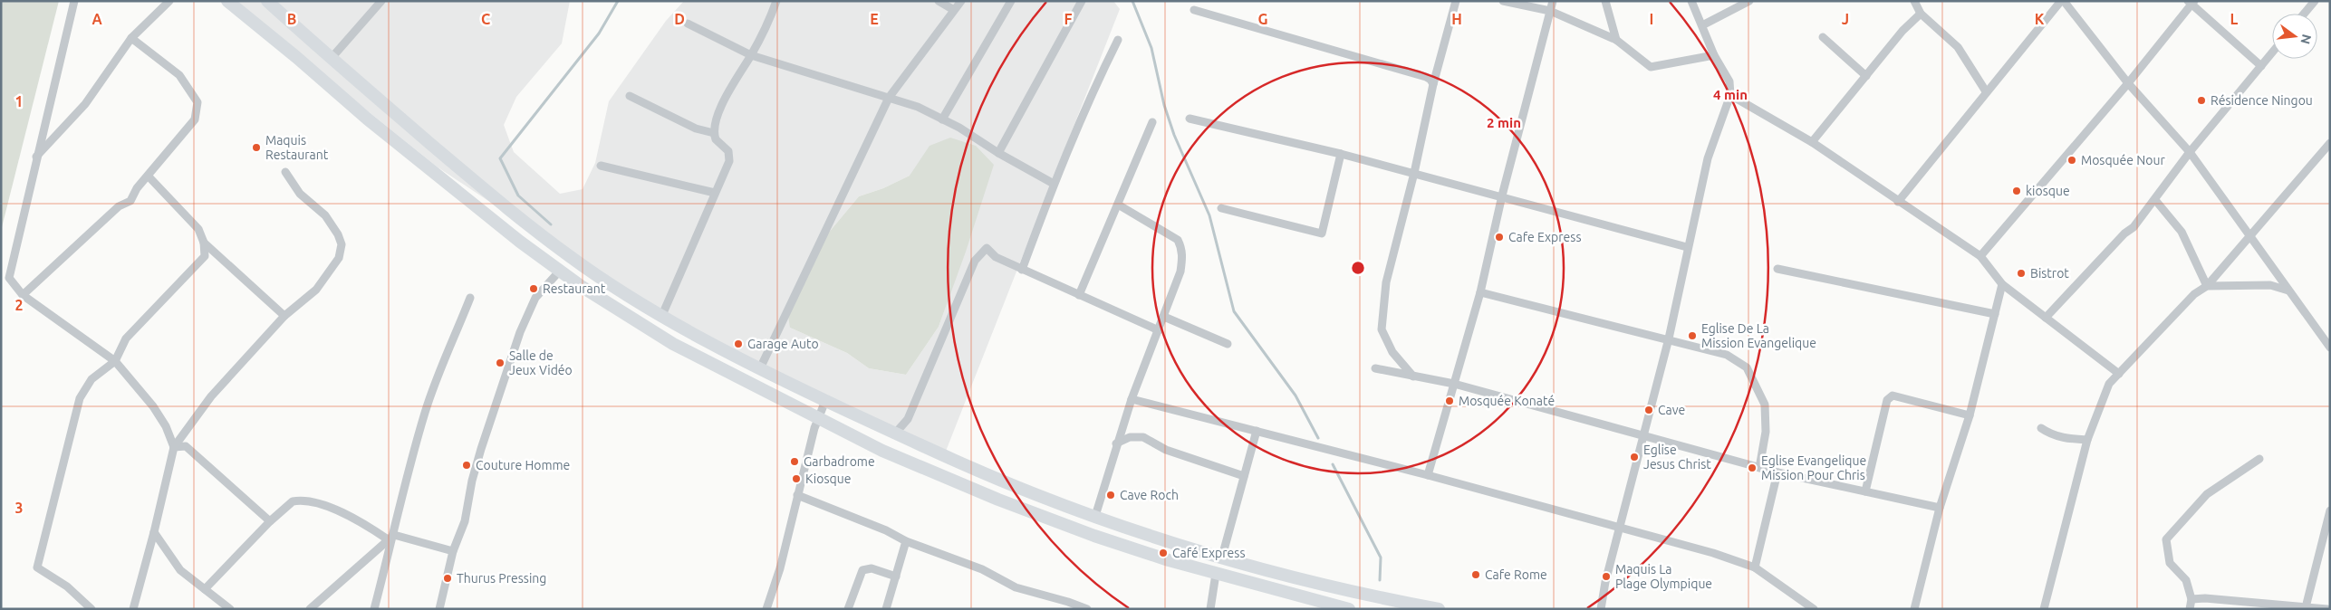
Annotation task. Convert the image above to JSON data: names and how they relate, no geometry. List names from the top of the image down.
{
  "places": [
    "Résidence Ningou",
    "Maquis Restaurant",
    "Mosquée Nour",
    "kiosque",
    "Cafe Express",
    "Bistrot",
    "Restaurant",
    "Eglise De La Mission Evangelique",
    "Garage Auto",
    "Salle de Jeux Vidéo",
    "Mosquée Konaté",
    "Cave",
    "Eglise Jesus Christ",
    "Garbadrome",
    "Couture Homme",
    "Eglise Evangelique Mission Pour Chris",
    "Kiosque",
    "Cave Roch",
    "Café Express",
    "Cafe Rome",
    "Maquis La Plage Olympique",
    "Thurus Pressing"
  ],
  "north": "right",
  "grid": {
    "columns": [
      "A",
      "B",
      "C",
      "D",
      "E",
      "F",
      "G",
      "H",
      "I",
      "J",
      "K",
      "L"
    ],
    "rows": ["1", "2", "3"]
  },
  "rings": ["4 min", "2 min"]
}
